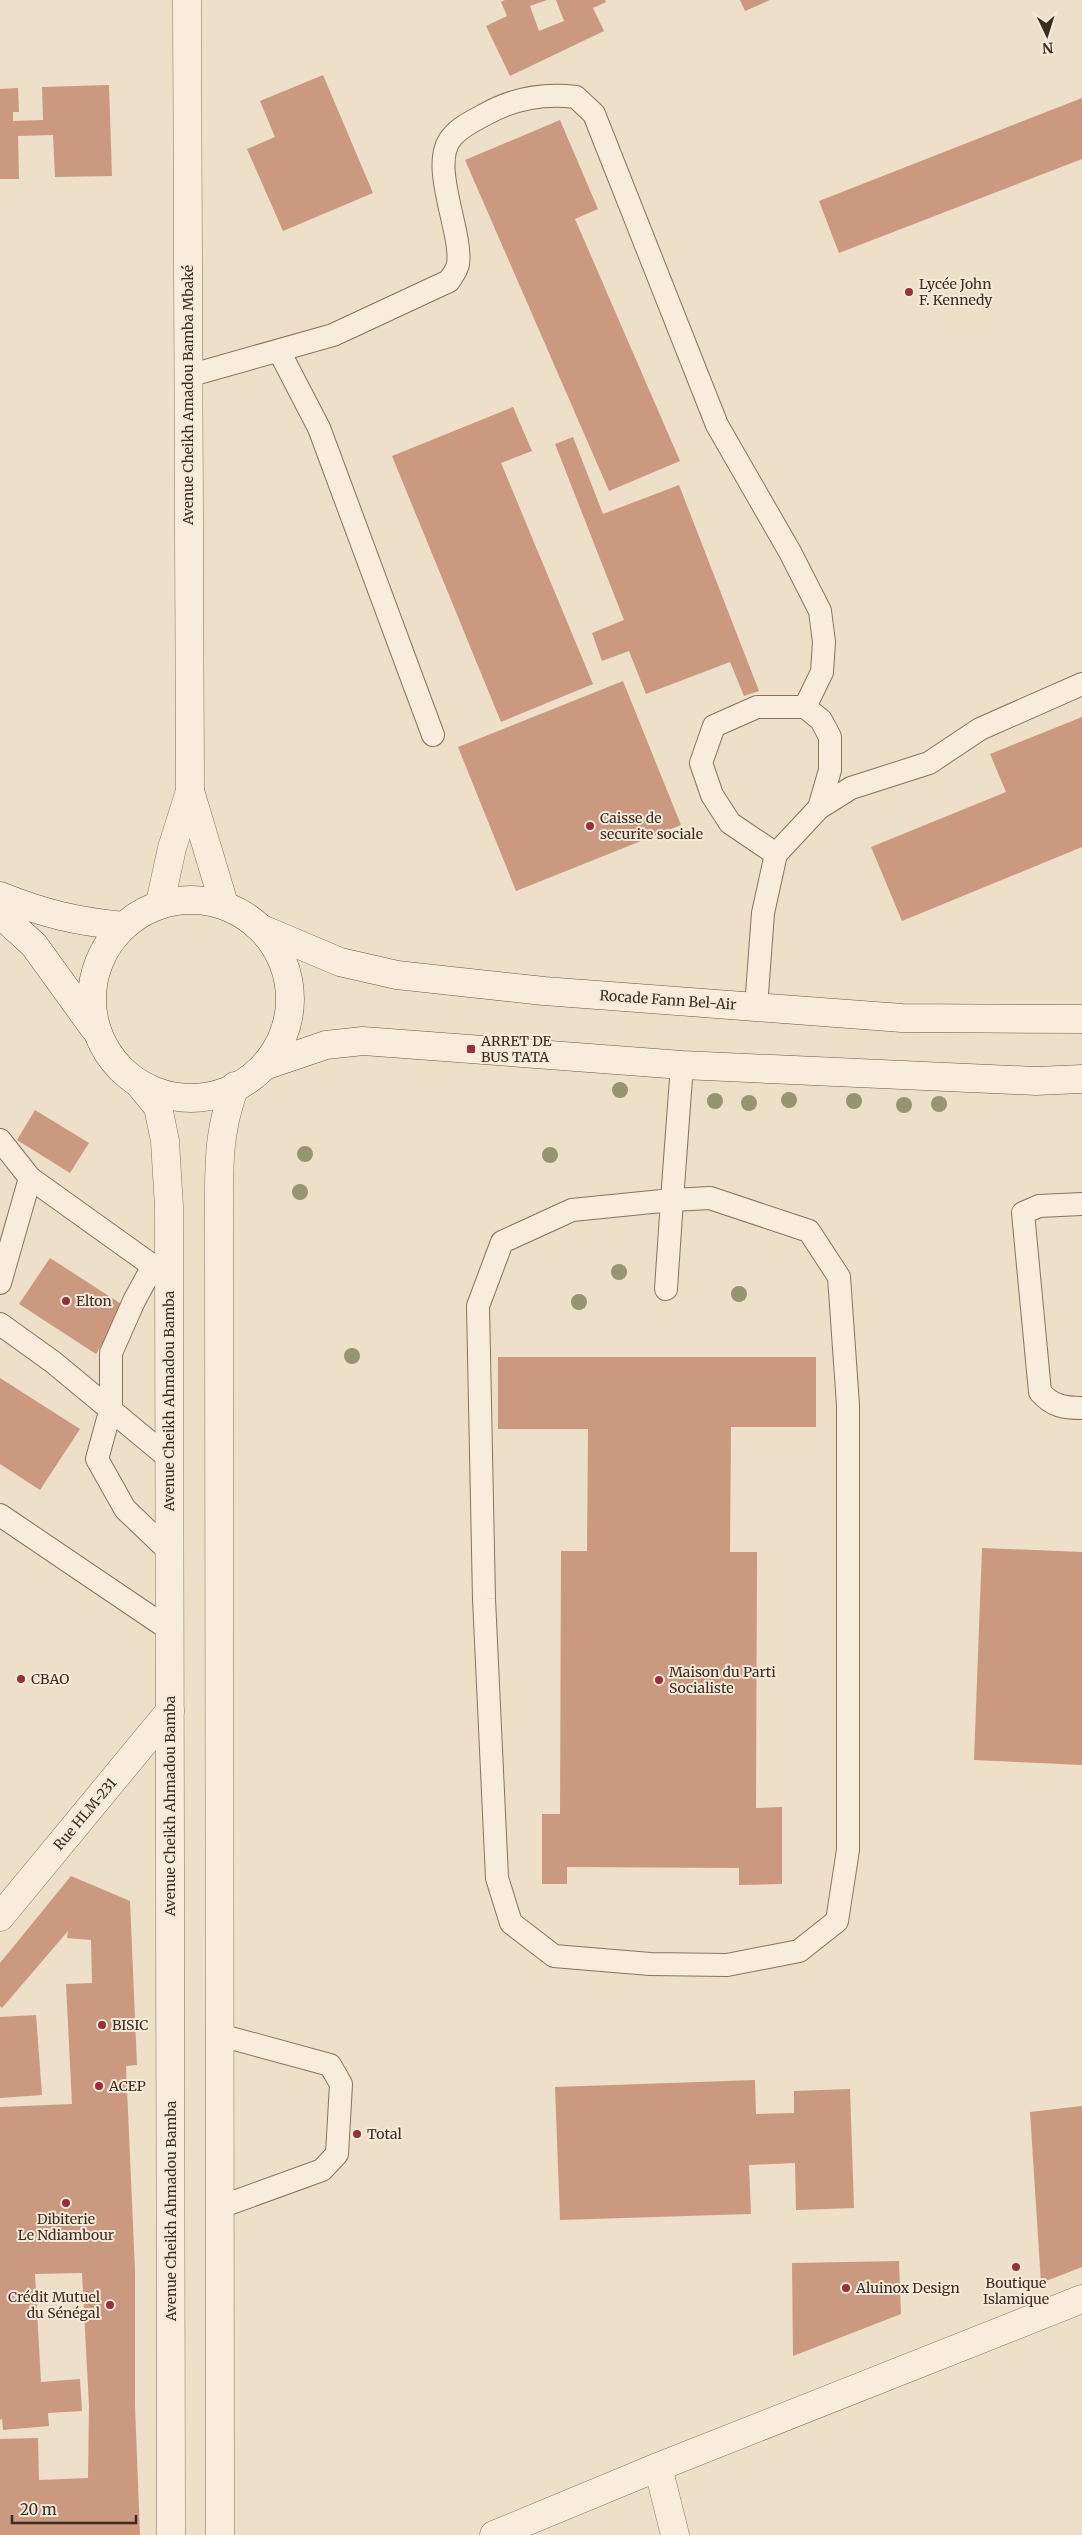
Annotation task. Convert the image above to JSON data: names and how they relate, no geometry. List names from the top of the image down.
{
  "streets": {
    "street": [
      "Avenue Cheikh Amadou Bamba Mbaké",
      "Rocade Fann Bel-Air",
      "Avenue Cheikh Ahmadou Bamba",
      "Rue HLM-231"
    ]
  },
  "crossings": [
    ["Avenue Cheikh Ahmadou Bamba", "Rue HLM-231"]
  ],
  "places": {
    "other": [
      "Lycée John F. Kennedy",
      "Caisse de securite sociale",
      "Elton",
      "CBAO",
      "Maison du Parti Socialiste",
      "BISIC",
      "ACEP",
      "Total",
      "Dibiterie Le Ndiambour",
      "Boutique Islamique",
      "Aluinox Design",
      "Crédit Mutuel du Sénégal"
    ],
    "transit": ["ARRET DE BUS TATA"]
  },
  "scale_bar": "20 m",
  "north": "bottom"
}
